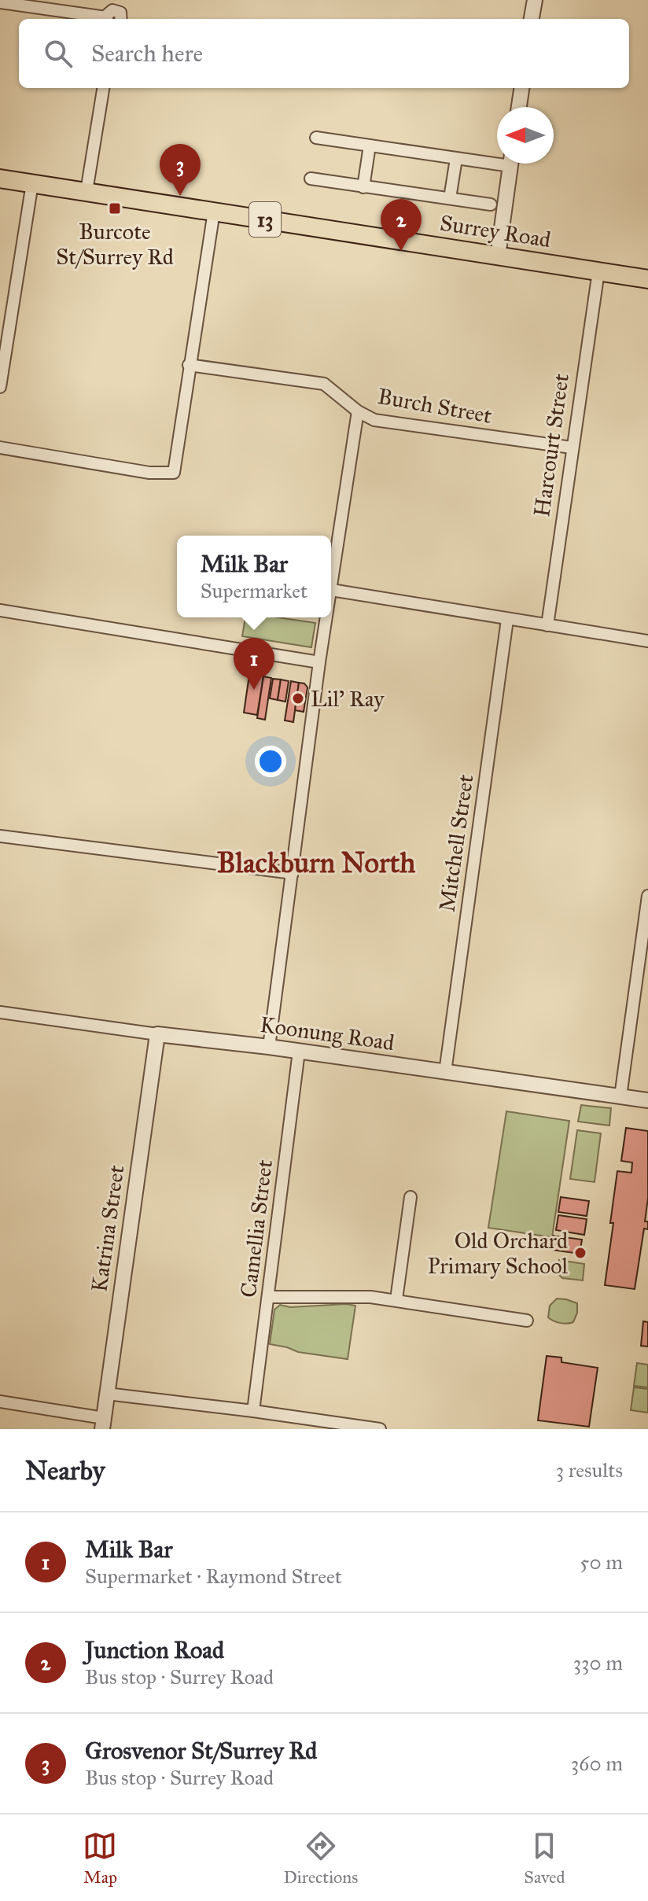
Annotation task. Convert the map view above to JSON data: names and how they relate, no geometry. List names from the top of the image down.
{
  "streets": {
    "main road": ["13", "Surrey Road"],
    "street": [
      "Burch Street",
      "Harcourt Street",
      "Mitchell Street",
      "Koonung Road",
      "Katrina Street",
      "Camellia Street"
    ]
  },
  "crossings": [
    ["Surrey Road", "Harcourt Street"],
    ["Burch Street", "Harcourt Street"],
    ["Mitchell Street", "Koonung Road"],
    ["Koonung Road", "Katrina Street"],
    ["Koonung Road", "Camellia Street"]
  ],
  "districts": ["Blackburn North"],
  "places": {
    "transit": ["Burcote St/Surrey Rd"],
    "other": ["Lil' Ray", "Old Orchard Primary School"]
  },
  "north": "left",
  "page": {
    "search": "Search here",
    "pins": ["3", "2", "1"],
    "popup": ["Milk Bar", "Supermarket"],
    "heading": ["Nearby", "3 results"],
    "list": [
      {
        "mark": "1",
        "name": "Milk Bar",
        "note": "Supermarket · Raymond Street",
        "value": "50 m"
      },
      {
        "mark": "2",
        "name": "Junction Road",
        "note": "Bus stop · Surrey Road",
        "value": "330 m"
      },
      {
        "mark": "3",
        "name": "Grosvenor St/Surrey Rd",
        "note": "Bus stop · Surrey Road",
        "value": "360 m"
      }
    ],
    "nav": ["Map", "Directions", "Saved"]
  }
}
